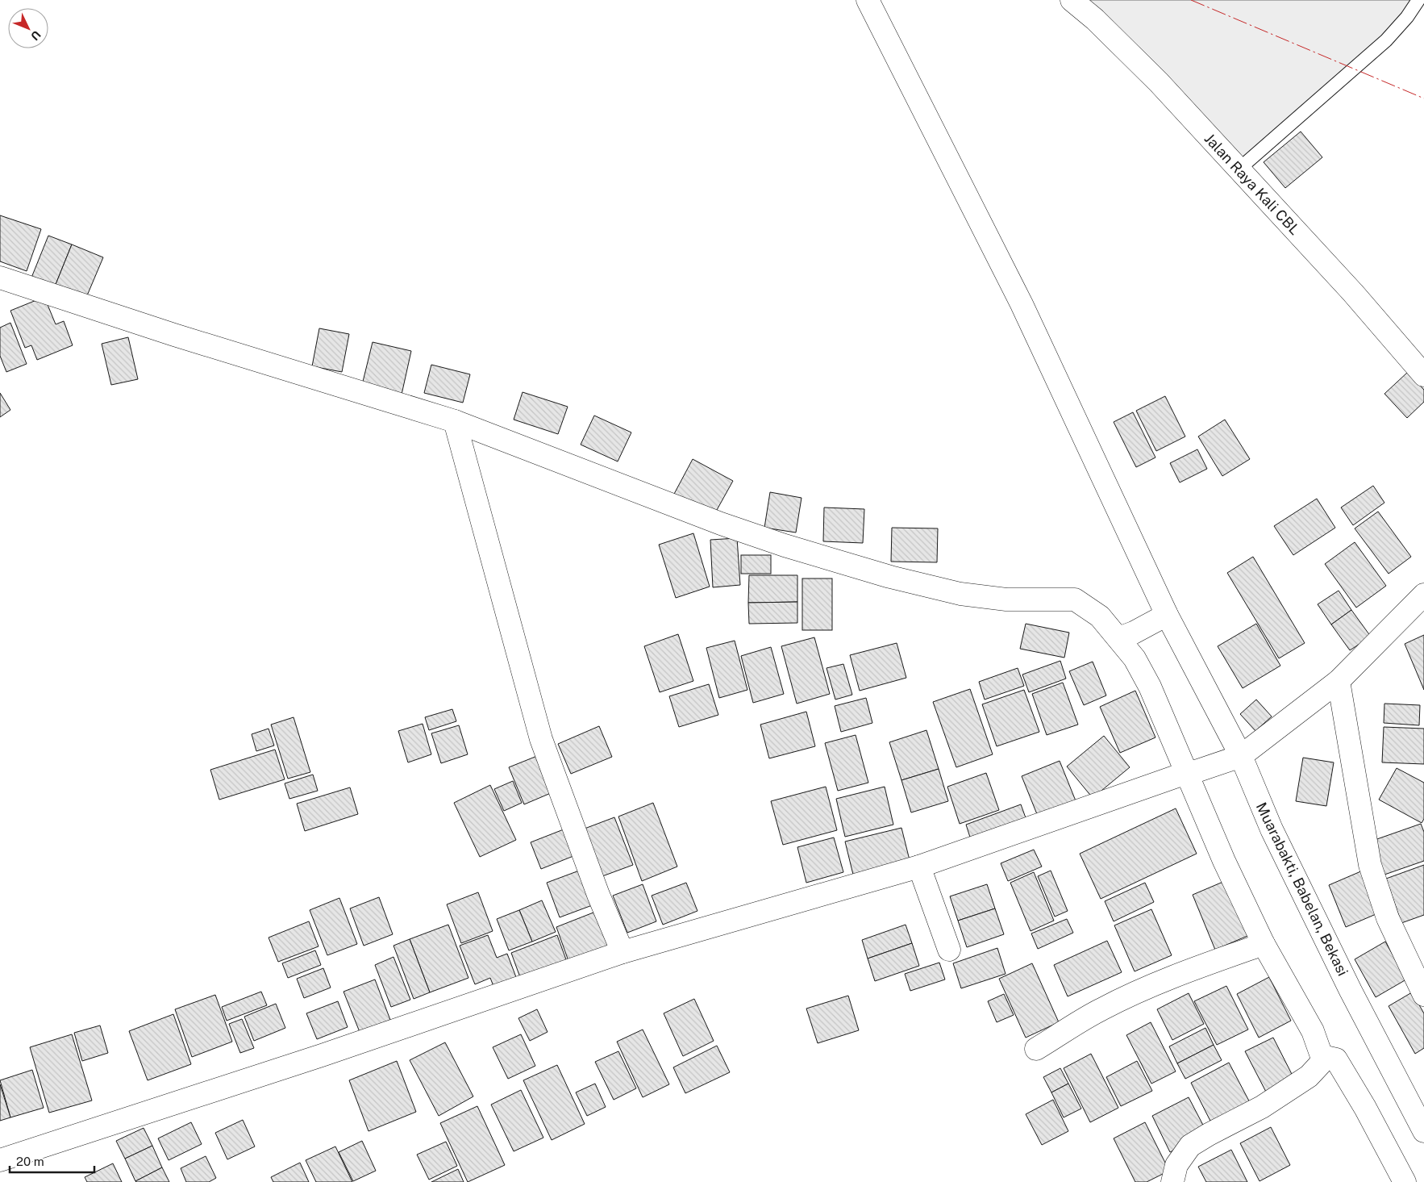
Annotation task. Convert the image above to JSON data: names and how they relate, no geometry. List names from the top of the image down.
{
  "streets": {
    "street": ["Jalan Raya Kali CBL", "Muarabakti, Babelan, Bekasi"]
  },
  "scale_bar": "20 m",
  "north": "bottom right"
}
